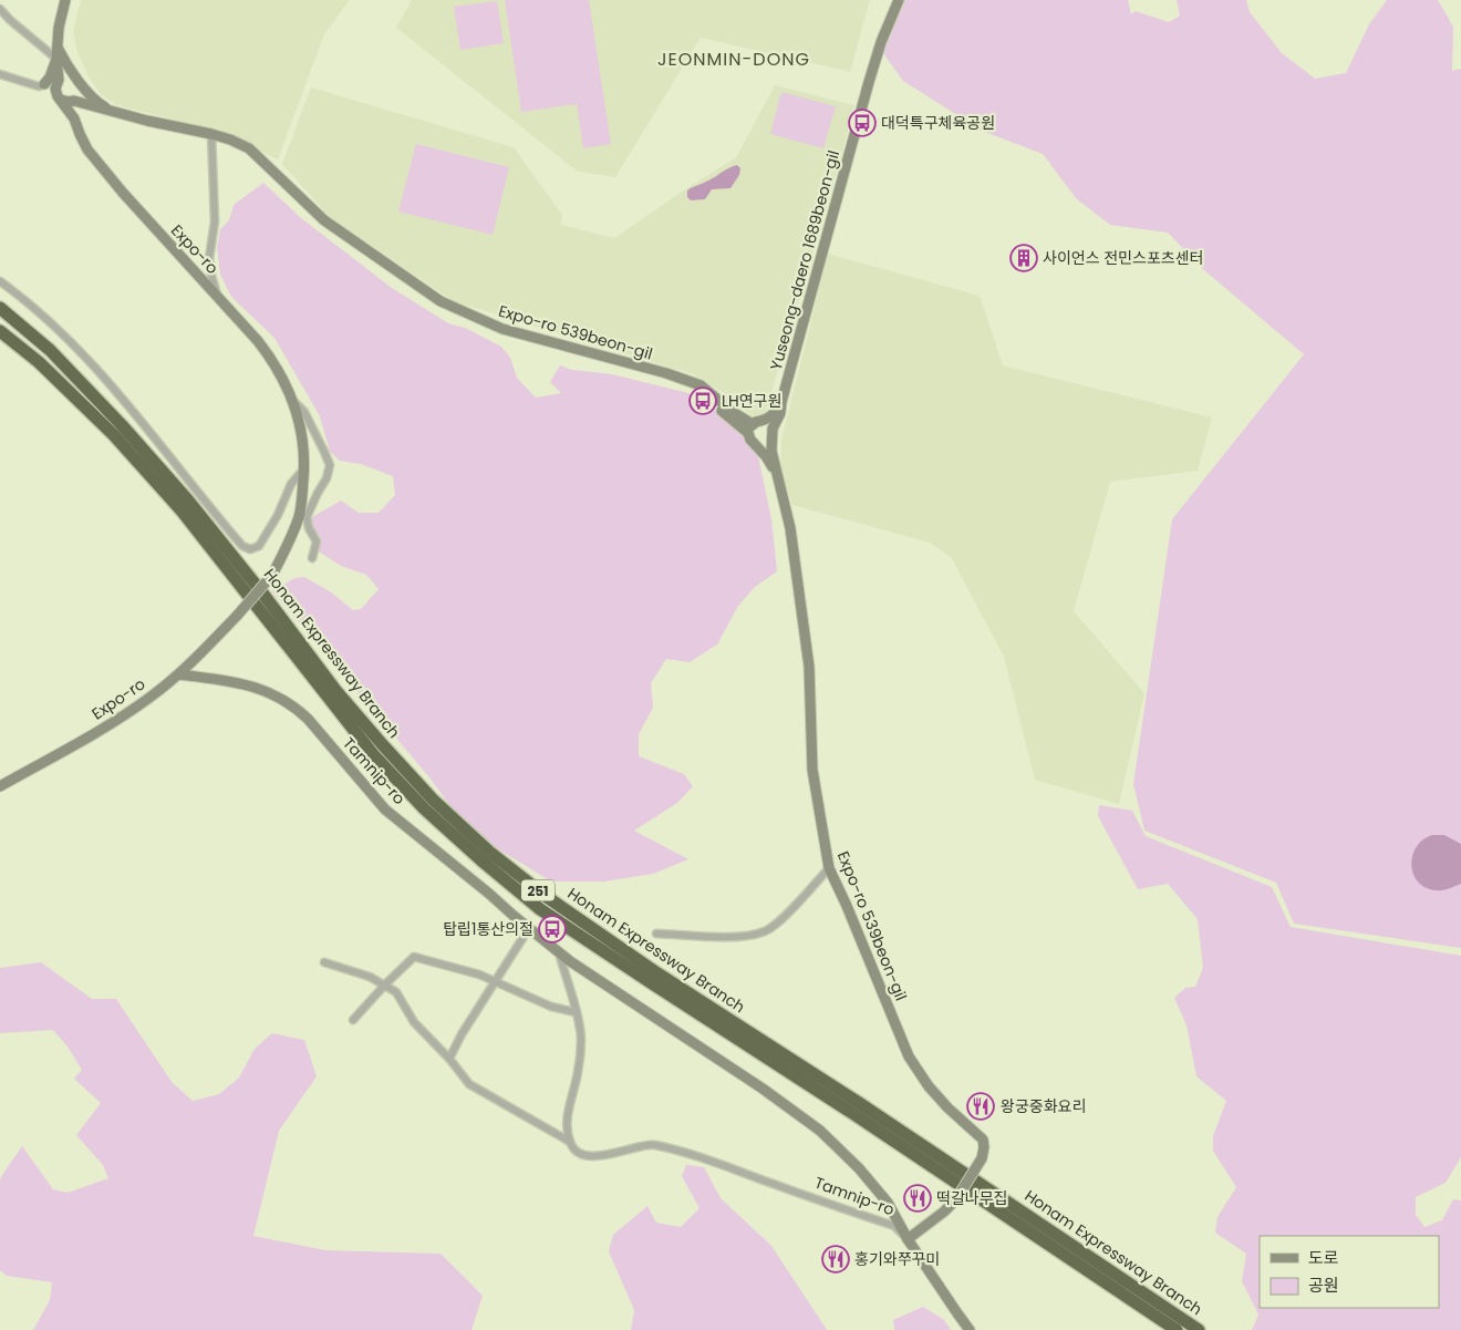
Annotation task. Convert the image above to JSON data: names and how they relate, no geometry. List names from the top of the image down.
{
  "streets": {
    "highway": ["Honam Expressway Branch", "251"],
    "main road": [
      "Expo-ro",
      "Yuseong-daero 1689beon-gil",
      "Expo-ro 539beon-gil",
      "Tamnip-ro"
    ]
  },
  "crossings": [
    ["Expo-ro", "Tamnip-ro"],
    ["Yuseong-daero 1689beon-gil", "Expo-ro 539beon-gil"],
    ["Expo-ro 539beon-gil", "Tamnip-ro"]
  ],
  "districts": ["JEONMIN-DONG"],
  "places": {
    "bus stop": ["대덕특구체육공원", "LH연구원", "탑립1통산의절"],
    "building": ["사이언스 전민스포츠센터"],
    "restaurant": ["왕궁중화요리", "떡갈나무집", "홍기와쭈꾸미"]
  },
  "legend": ["도로", "공원"]
}
